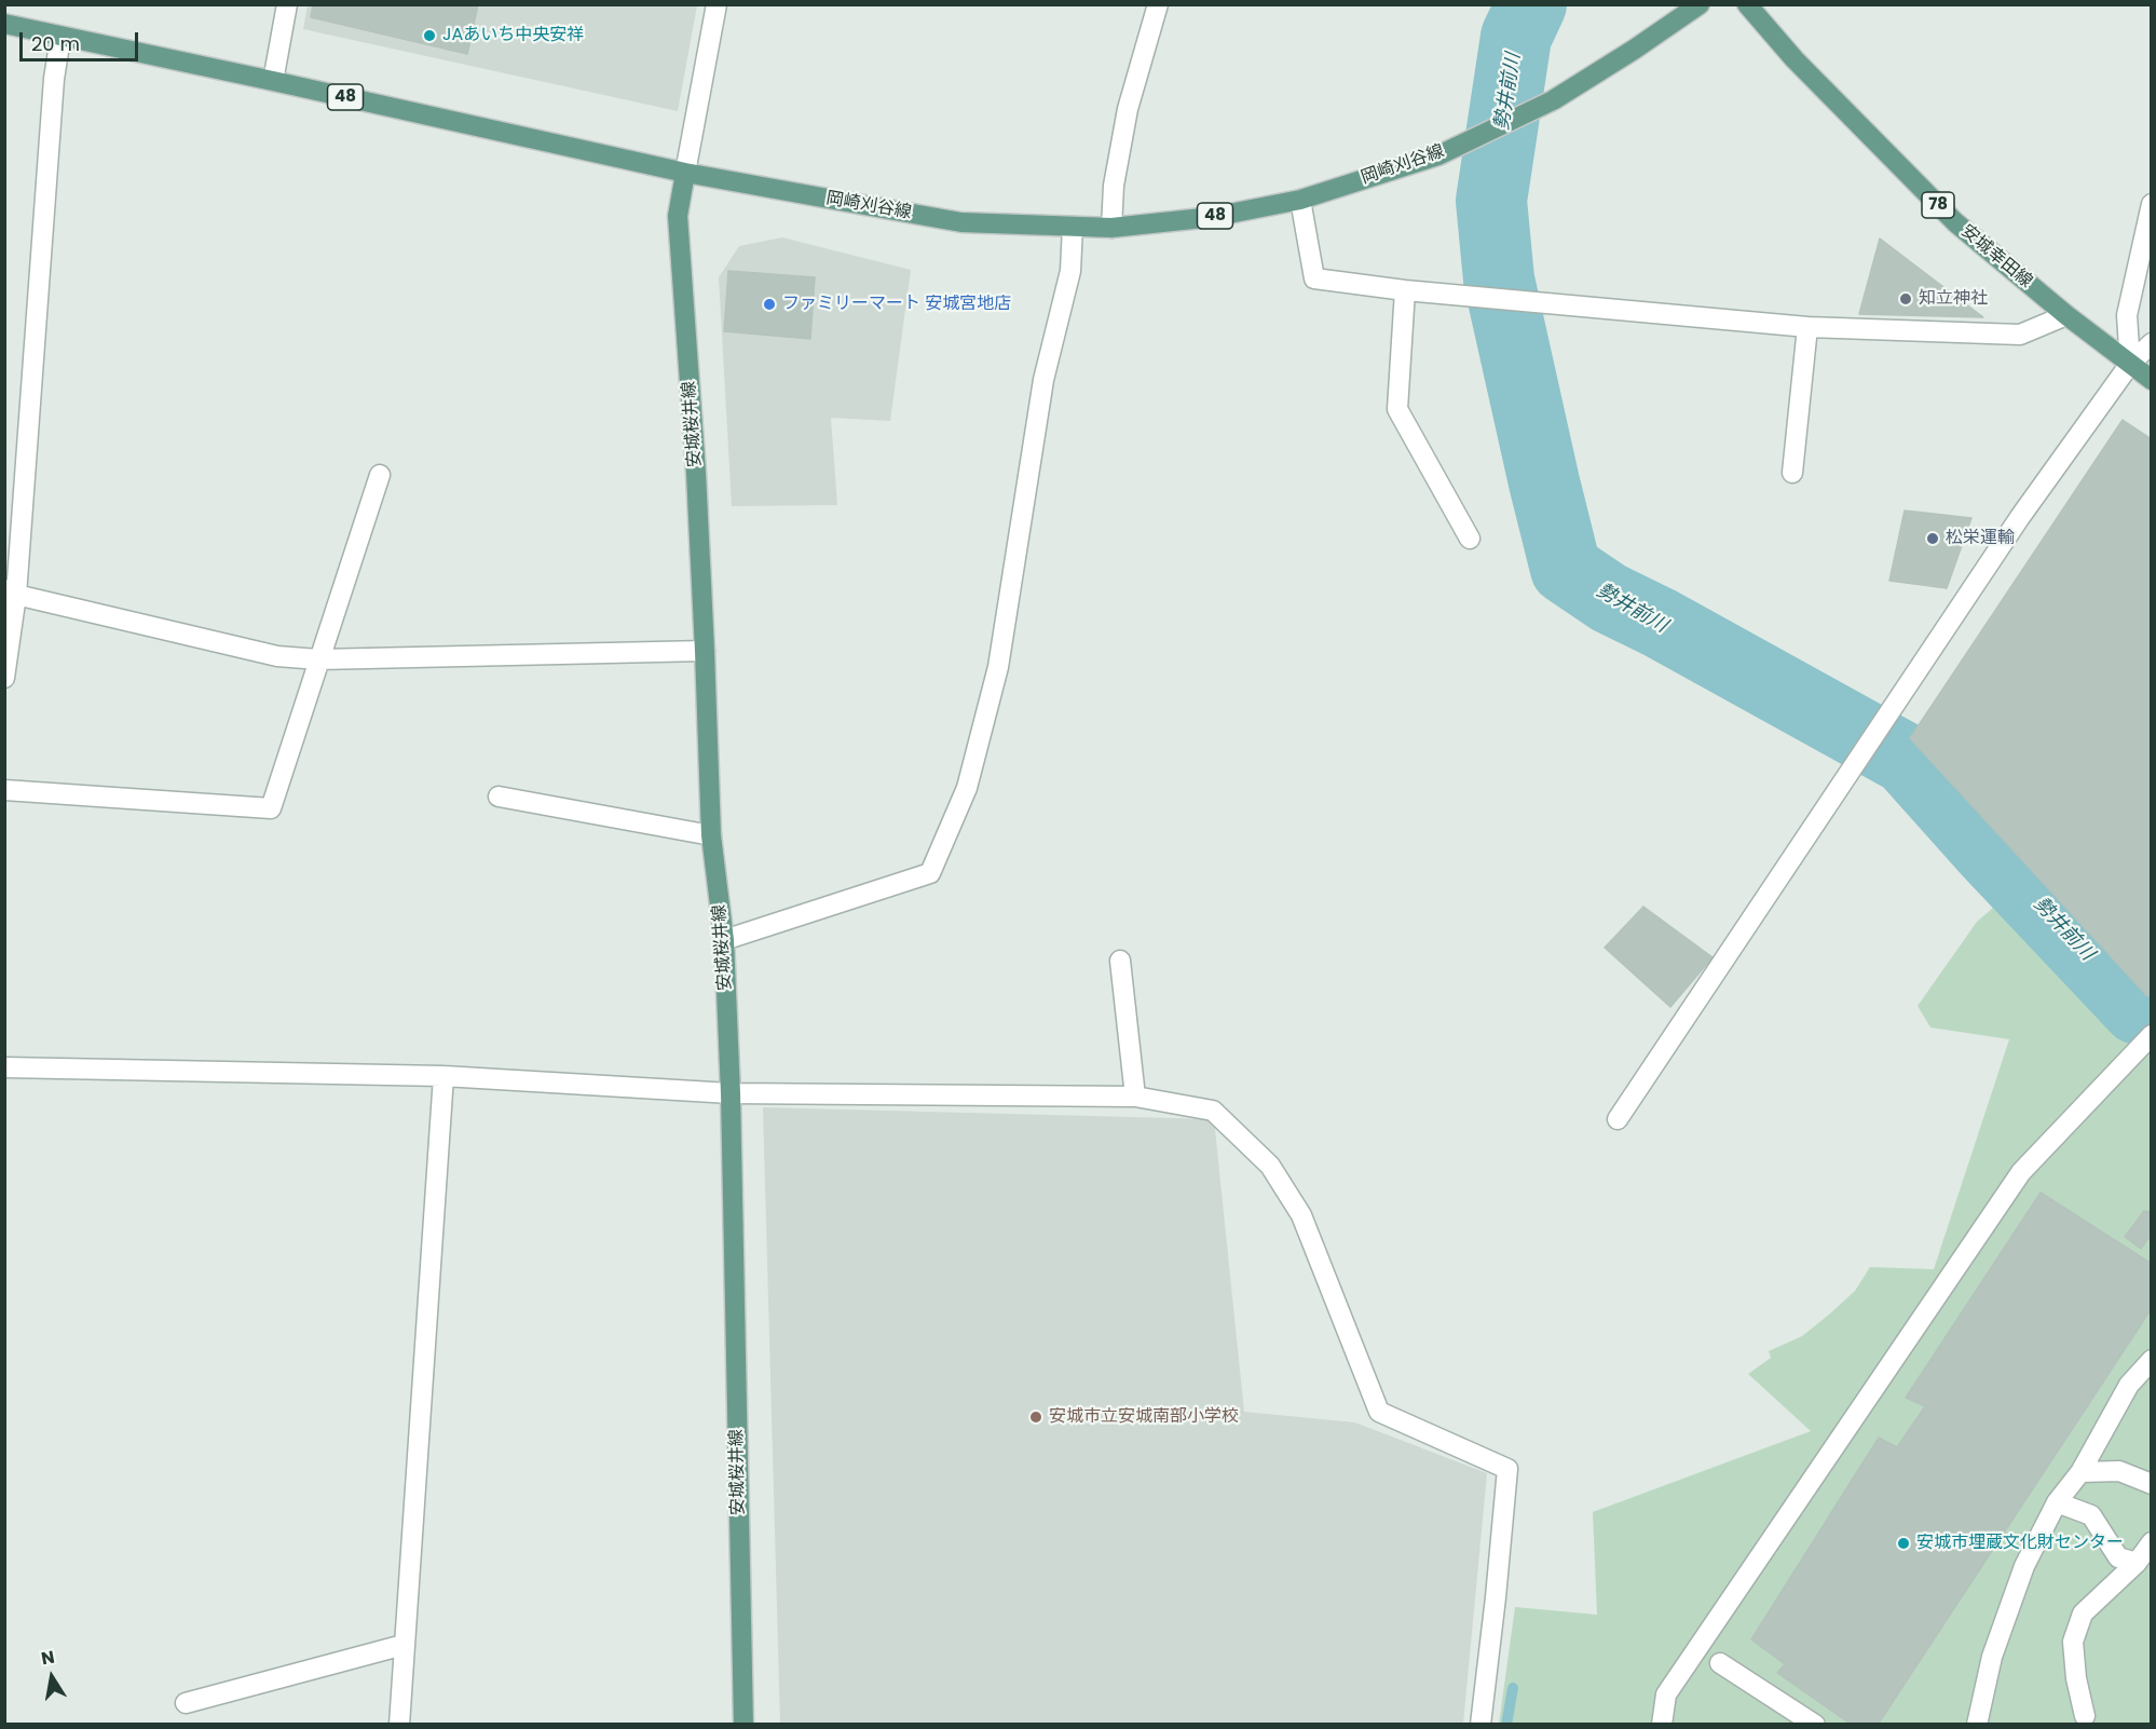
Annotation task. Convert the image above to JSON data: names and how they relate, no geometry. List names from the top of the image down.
{
  "streets": {
    "main road": [
      "48",
      "岡崎刈谷線",
      "78",
      "安城幸田線",
      "安城桜井線"
    ]
  },
  "crossings": [
    ["岡崎刈谷線", "安城桜井線"]
  ],
  "water": ["勢井前川"],
  "places": [
    "JAあいち中央安祥",
    "知立神社",
    "ファミリーマート 安城宮地店",
    "松栄運輸",
    "安城市立安城南部小学校",
    "安城市埋蔵文化財センター"
  ],
  "scale_bar": "20 m",
  "north": "top"
}
